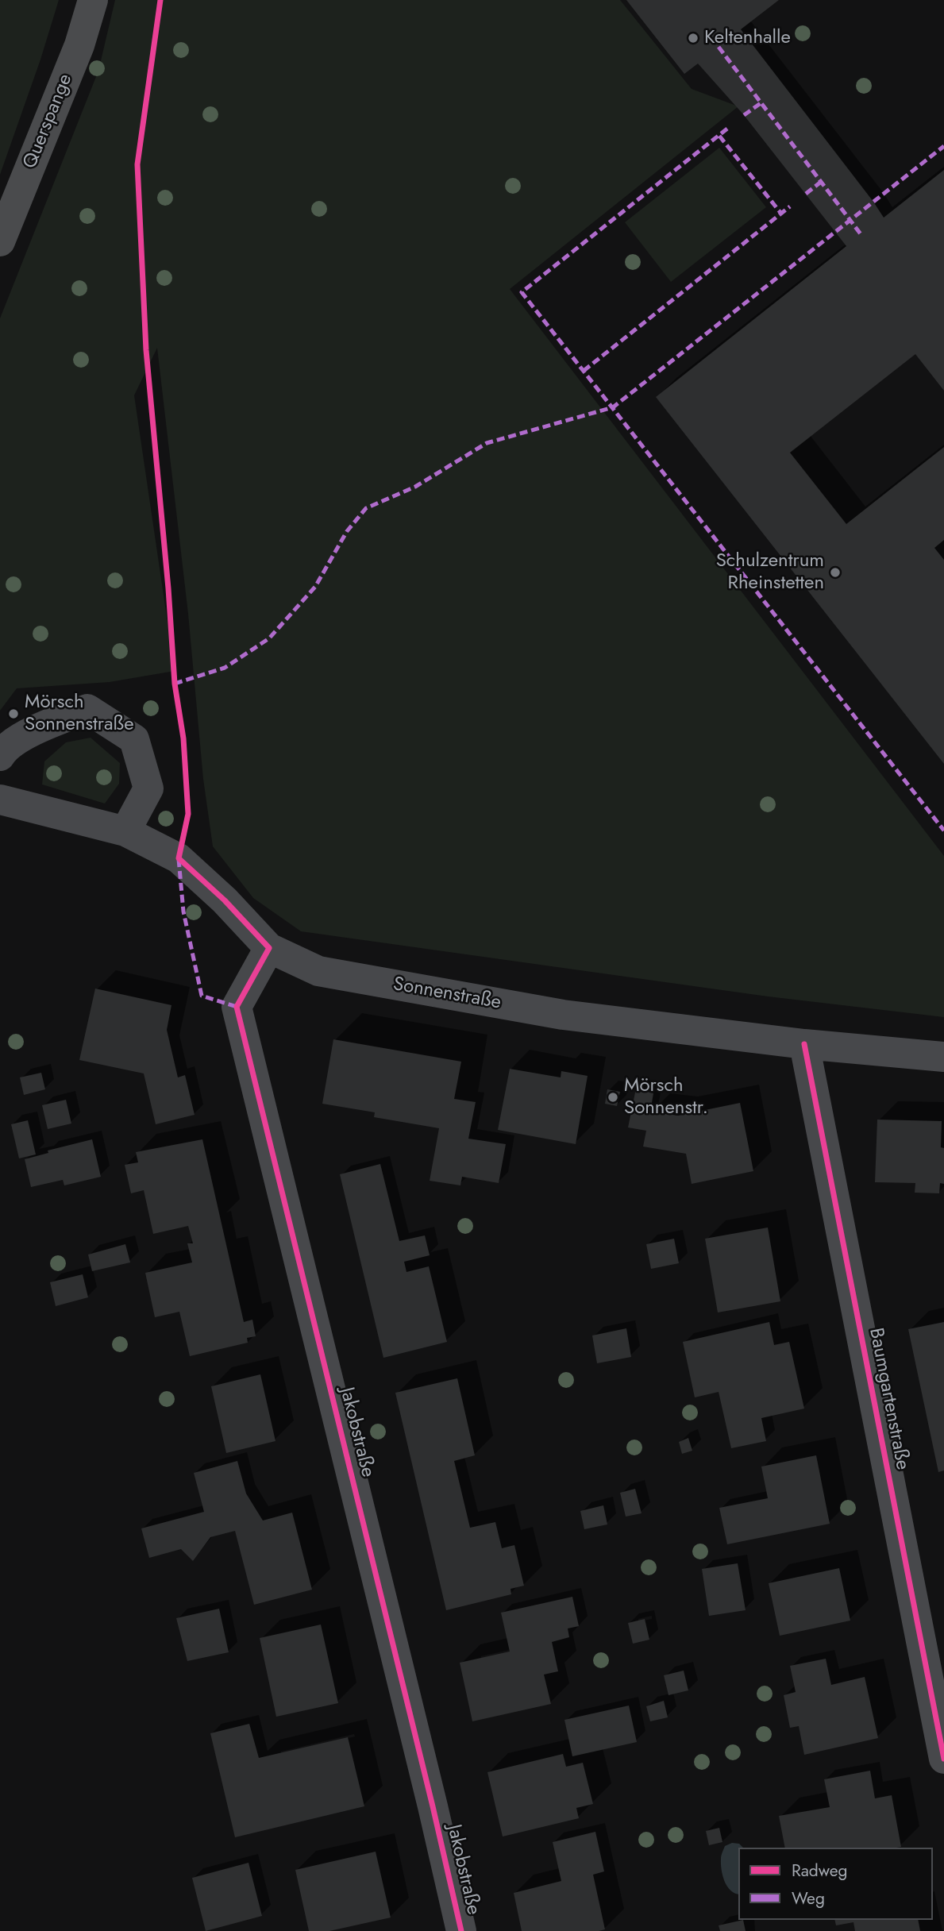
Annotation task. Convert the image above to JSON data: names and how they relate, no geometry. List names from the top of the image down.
{
  "streets": {
    "main road": ["Querspange"],
    "street": ["Sonnenstraße", "Baumgartenstraße", "Jakobstraße"]
  },
  "crossings": [
    ["Sonnenstraße", "Baumgartenstraße"],
    ["Sonnenstraße", "Jakobstraße"]
  ],
  "places": [
    "Keltenhalle",
    "Schulzentrum Rheinstetten",
    "Mörsch Sonnenstraße",
    "Mörsch Sonnenstr."
  ],
  "legend": ["Radweg", "Weg"]
}
